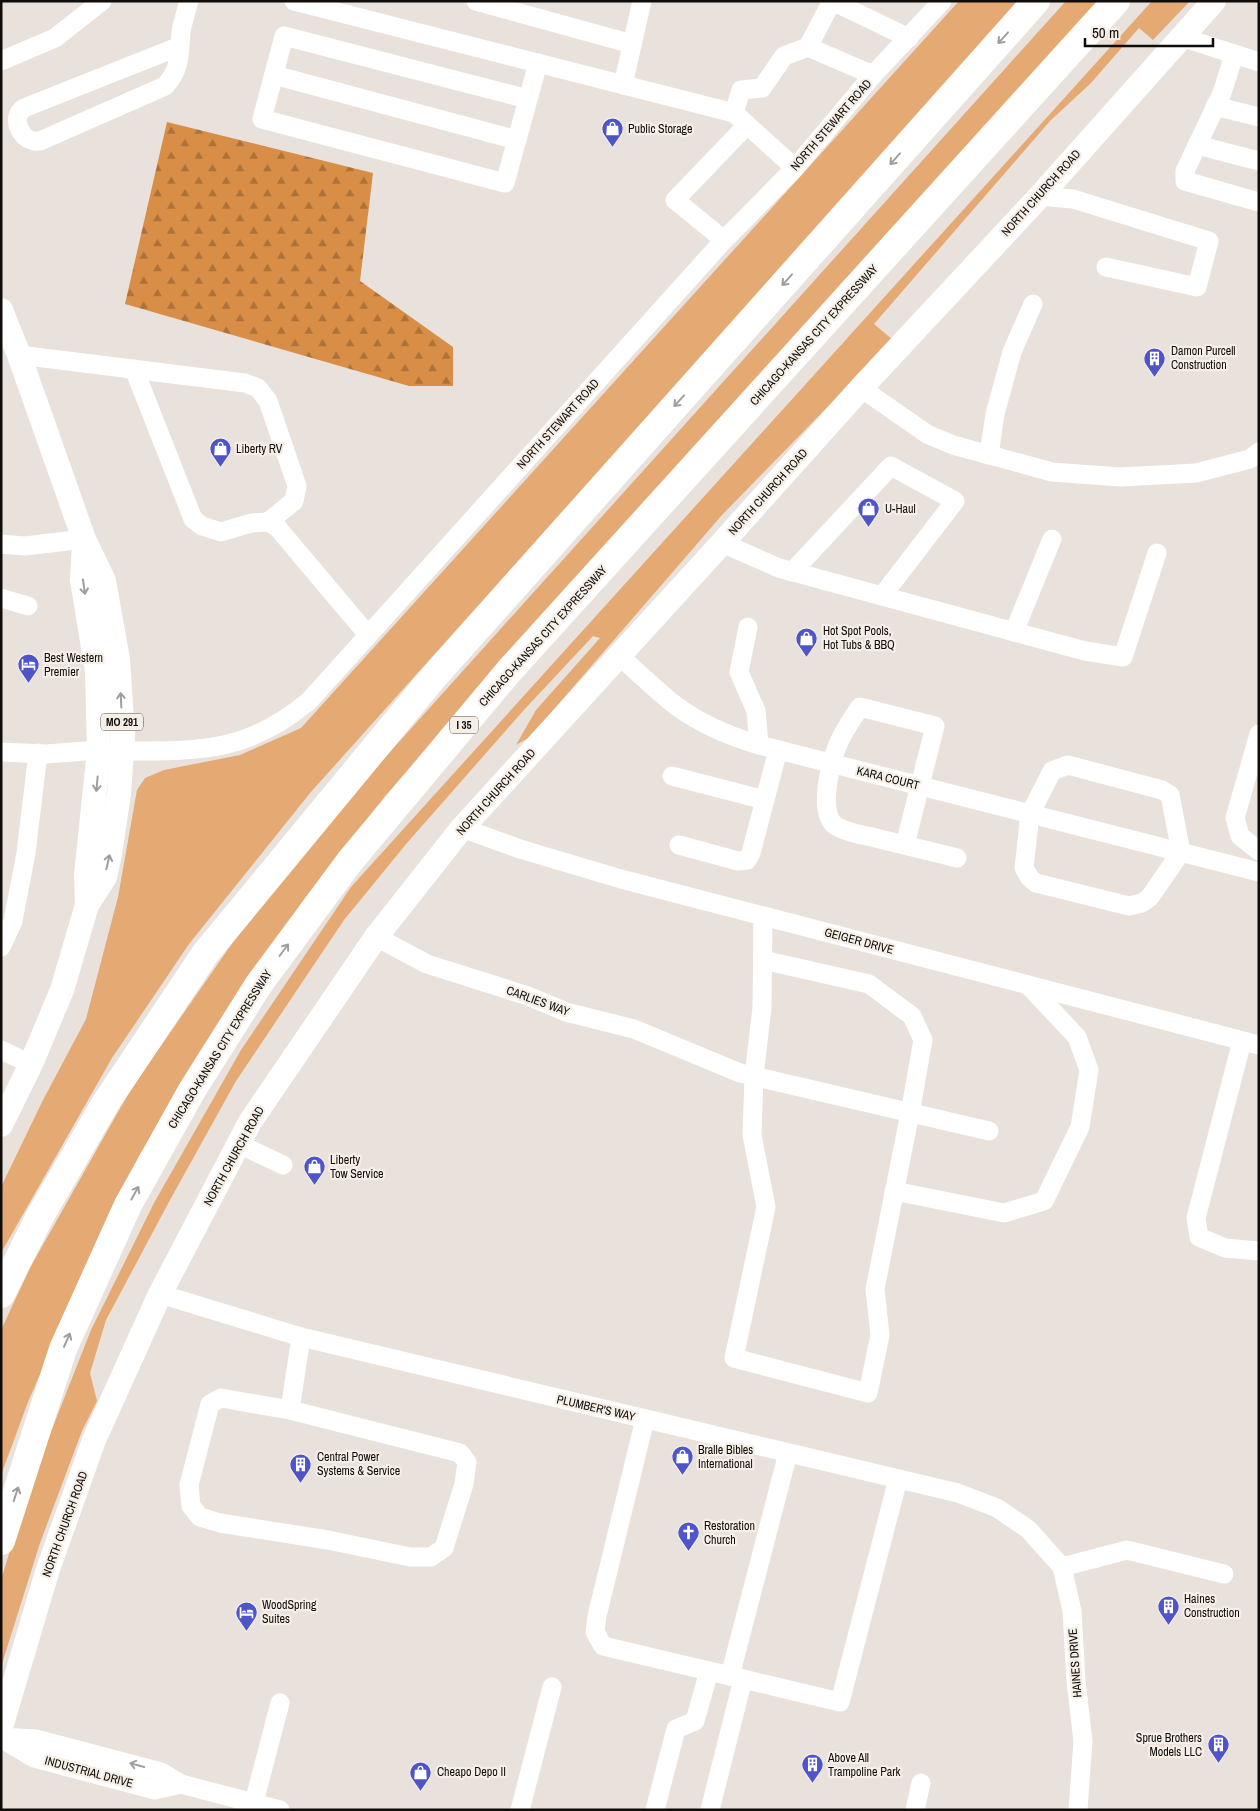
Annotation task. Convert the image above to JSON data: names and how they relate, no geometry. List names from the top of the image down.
{
  "streets": {
    "highway": ["CHICAGO-KANSAS CITY EXPRESSWAY", "I 35"],
    "main road": ["NORTH CHURCH ROAD", "MO 291"],
    "street": [
      "NORTH STEWART ROAD",
      "KARA COURT",
      "GEIGER DRIVE",
      "CARLIES WAY",
      "PLUMBER'S WAY",
      "HAINES DRIVE",
      "INDUSTRIAL DRIVE"
    ]
  },
  "crossings": [
    ["NORTH STEWART ROAD", "MO 291"],
    ["NORTH CHURCH ROAD", "KARA COURT"],
    ["NORTH CHURCH ROAD", "GEIGER DRIVE"],
    ["NORTH CHURCH ROAD", "CARLIES WAY"],
    ["NORTH CHURCH ROAD", "PLUMBER'S WAY"],
    ["PLUMBER'S WAY", "HAINES DRIVE"]
  ],
  "places": {
    "shop": [
      "Public Storage",
      "Liberty RV",
      "U-Haul",
      "Hot Spot Pools, Hot Tubs & BBQ",
      "Liberty Tow Service",
      "Bralle Bibles International",
      "Cheapo Depo II"
    ],
    "building": [
      "Damon Purcell Construction",
      "Central Power Systems & Service",
      "Haines Construction",
      "Sprue Brothers Models LLC",
      "Above All Trampoline Park"
    ],
    "hotel": ["Best Western Premier", "WoodSpring Suites"],
    "church": ["Restoration Church"]
  },
  "scale_bar": "50 m"
}
